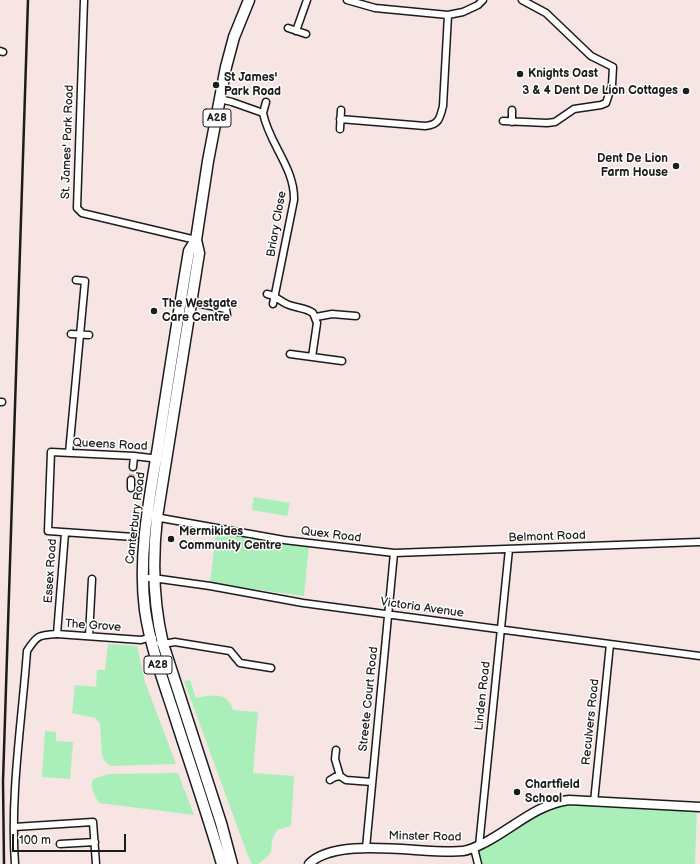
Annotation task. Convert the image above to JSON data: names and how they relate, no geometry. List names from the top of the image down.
{
  "streets": {
    "highway": ["A28", "Canterbury Road"],
    "street": [
      "St. James' Park Road",
      "Briary Close",
      "Queens Road",
      "Quex Road",
      "Belmont Road",
      "Essex Road",
      "Victoria Avenue",
      "The Grove",
      "Linden Road",
      "Streete Court Road",
      "Reculvers Road",
      "Minster Road"
    ]
  },
  "crossings": [
    ["St. James' Park Road", "Canterbury Road"],
    ["Queens Road", "Canterbury Road"],
    ["Queens Road", "Essex Road"],
    ["Canterbury Road", "Quex Road"],
    ["Canterbury Road", "Victoria Avenue"],
    ["Canterbury Road", "The Grove"],
    ["Quex Road", "Belmont Road"],
    ["Quex Road", "Streete Court Road"],
    ["Belmont Road", "Linden Road"],
    ["Belmont Road", "Streete Court Road"],
    ["Essex Road", "The Grove"],
    ["Victoria Avenue", "Linden Road"],
    ["Victoria Avenue", "Streete Court Road"],
    ["Victoria Avenue", "Reculvers Road"],
    ["Linden Road", "Minster Road"],
    ["Streete Court Road", "Minster Road"],
    ["Reculvers Road", "Minster Road"]
  ],
  "places": [
    "Knights Oast",
    "St James' Park Road",
    "3 & 4 Dent De Lion Cottages",
    "Dent De Lion Farm House",
    "The Westgate Care Centre",
    "Mermikides Community Centre",
    "Chartfield School"
  ],
  "scale_bar": "100 m"
}
